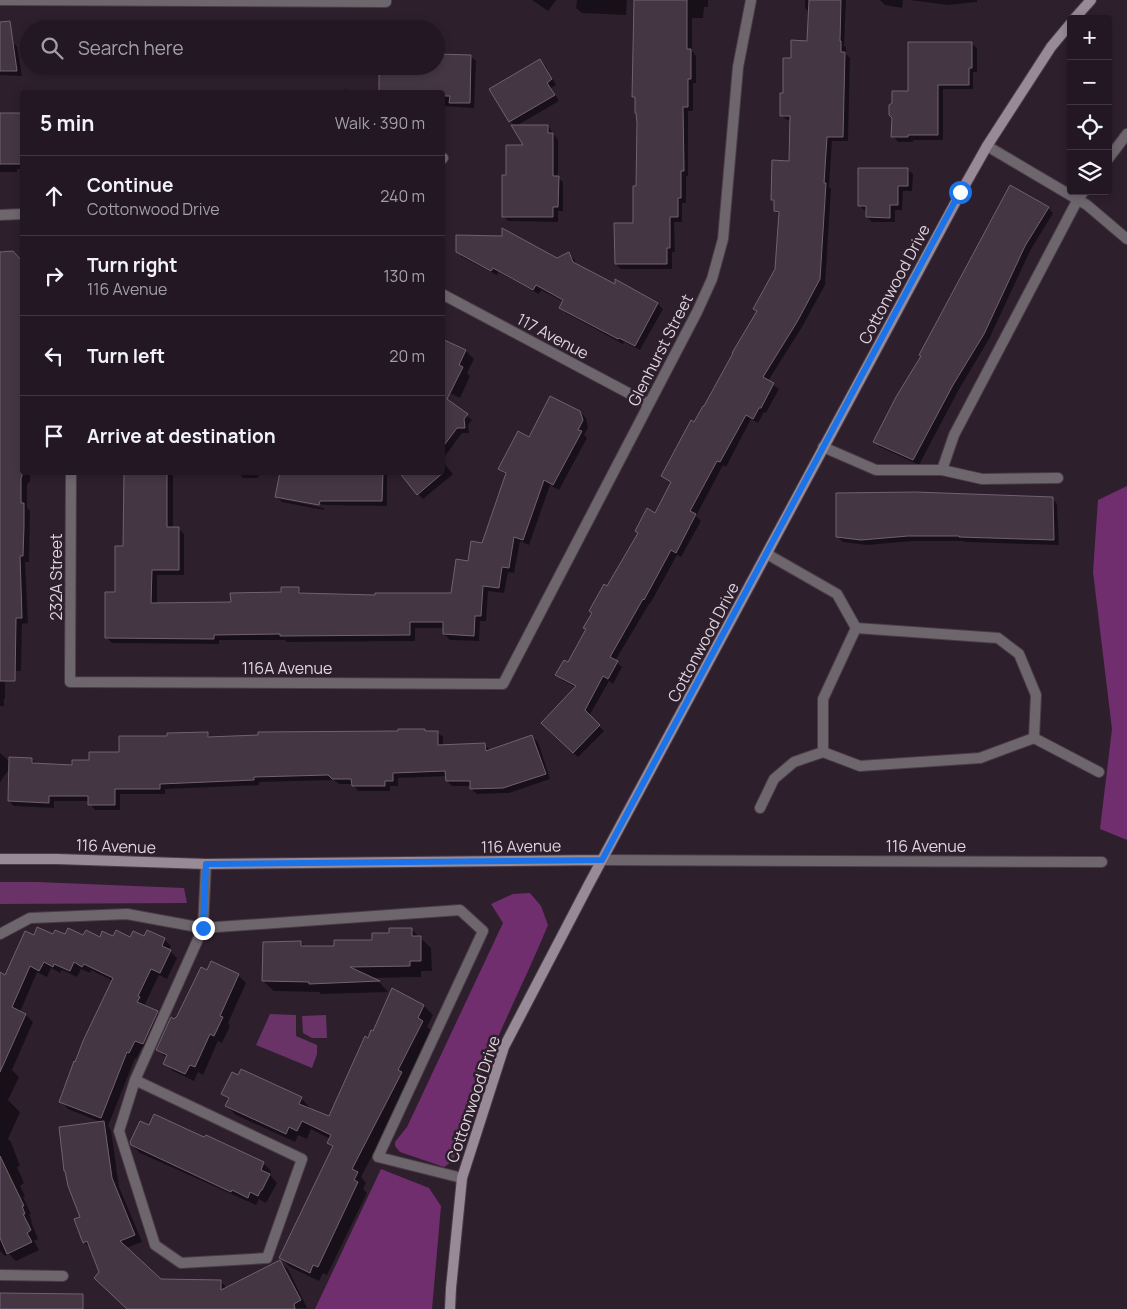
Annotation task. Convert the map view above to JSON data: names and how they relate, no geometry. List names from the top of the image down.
{
  "streets": {
    "street": [
      "Cottonwood Drive",
      "117 Avenue",
      "Glenhurst Street",
      "232A Street",
      "116A Avenue",
      "116 Avenue"
    ]
  },
  "crossings": [
    ["Cottonwood Drive", "116 Avenue"],
    ["117 Avenue", "Glenhurst Street"],
    ["Glenhurst Street", "116A Avenue"],
    ["232A Street", "116A Avenue"]
  ],
  "page": {
    "map_buttons": ["+", "−"],
    "search": "Search here",
    "heading": ["5 min", "Walk · 390 m"],
    "list": [
      ["Continue", "Cottonwood Drive", "240 m"],
      ["Turn right", "116 Avenue", "130 m"],
      ["Turn left", "20 m"],
      "Arrive at destination"
    ]
  }
}
